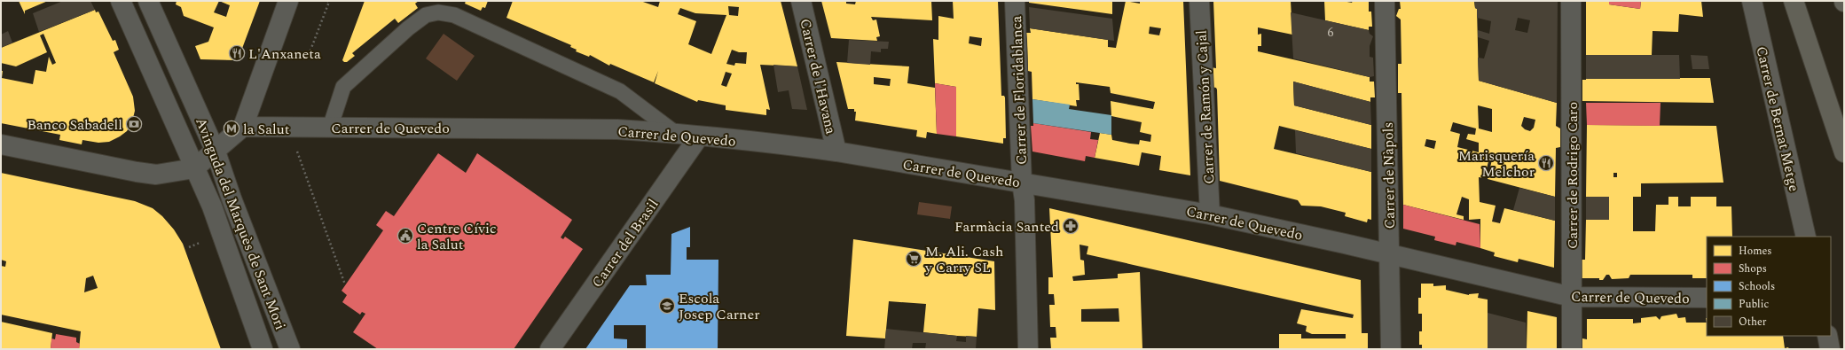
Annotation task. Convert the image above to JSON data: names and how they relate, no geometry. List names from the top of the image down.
{
  "streets": {
    "street": [
      "Carrer de l'Havana",
      "Carrer de Floridablanca",
      "Carrer de Ramón y Cajal",
      "Carrer de Bernat Metge",
      "Carrer de Quevedo",
      "Carrer de Nàpols",
      "Carrer de Rodrigo Caro",
      "Avinguda del Marquès de Sant Mori",
      "Carrer del Brasil"
    ]
  },
  "crossings": [
    ["Carrer de l'Havana", "Carrer de Quevedo"],
    ["Carrer de Floridablanca", "Carrer de Quevedo"],
    ["Carrer de Ramón y Cajal", "Carrer de Quevedo"],
    ["Carrer de Quevedo", "Carrer de Nàpols"],
    ["Carrer de Quevedo", "Carrer de Rodrigo Caro"],
    ["Carrer de Quevedo", "Carrer del Brasil"]
  ],
  "places": {
    "restaurant": ["L'Anxaneta", "Marisquería Melchor"],
    "bank": ["Banco Sabadell"],
    "metro station": ["la Salut"],
    "pharmacy": ["Farmàcia Santed"],
    "public building": ["Centre Cívic la Salut"],
    "supermarket": ["M. Ali. Cash y Carry SL"],
    "school or university": ["Escola Josep Carner"]
  },
  "house_numbers": ["6"],
  "legend": [
    "Homes",
    "Shops",
    "Schools",
    "Public",
    "Other"
  ]
}
